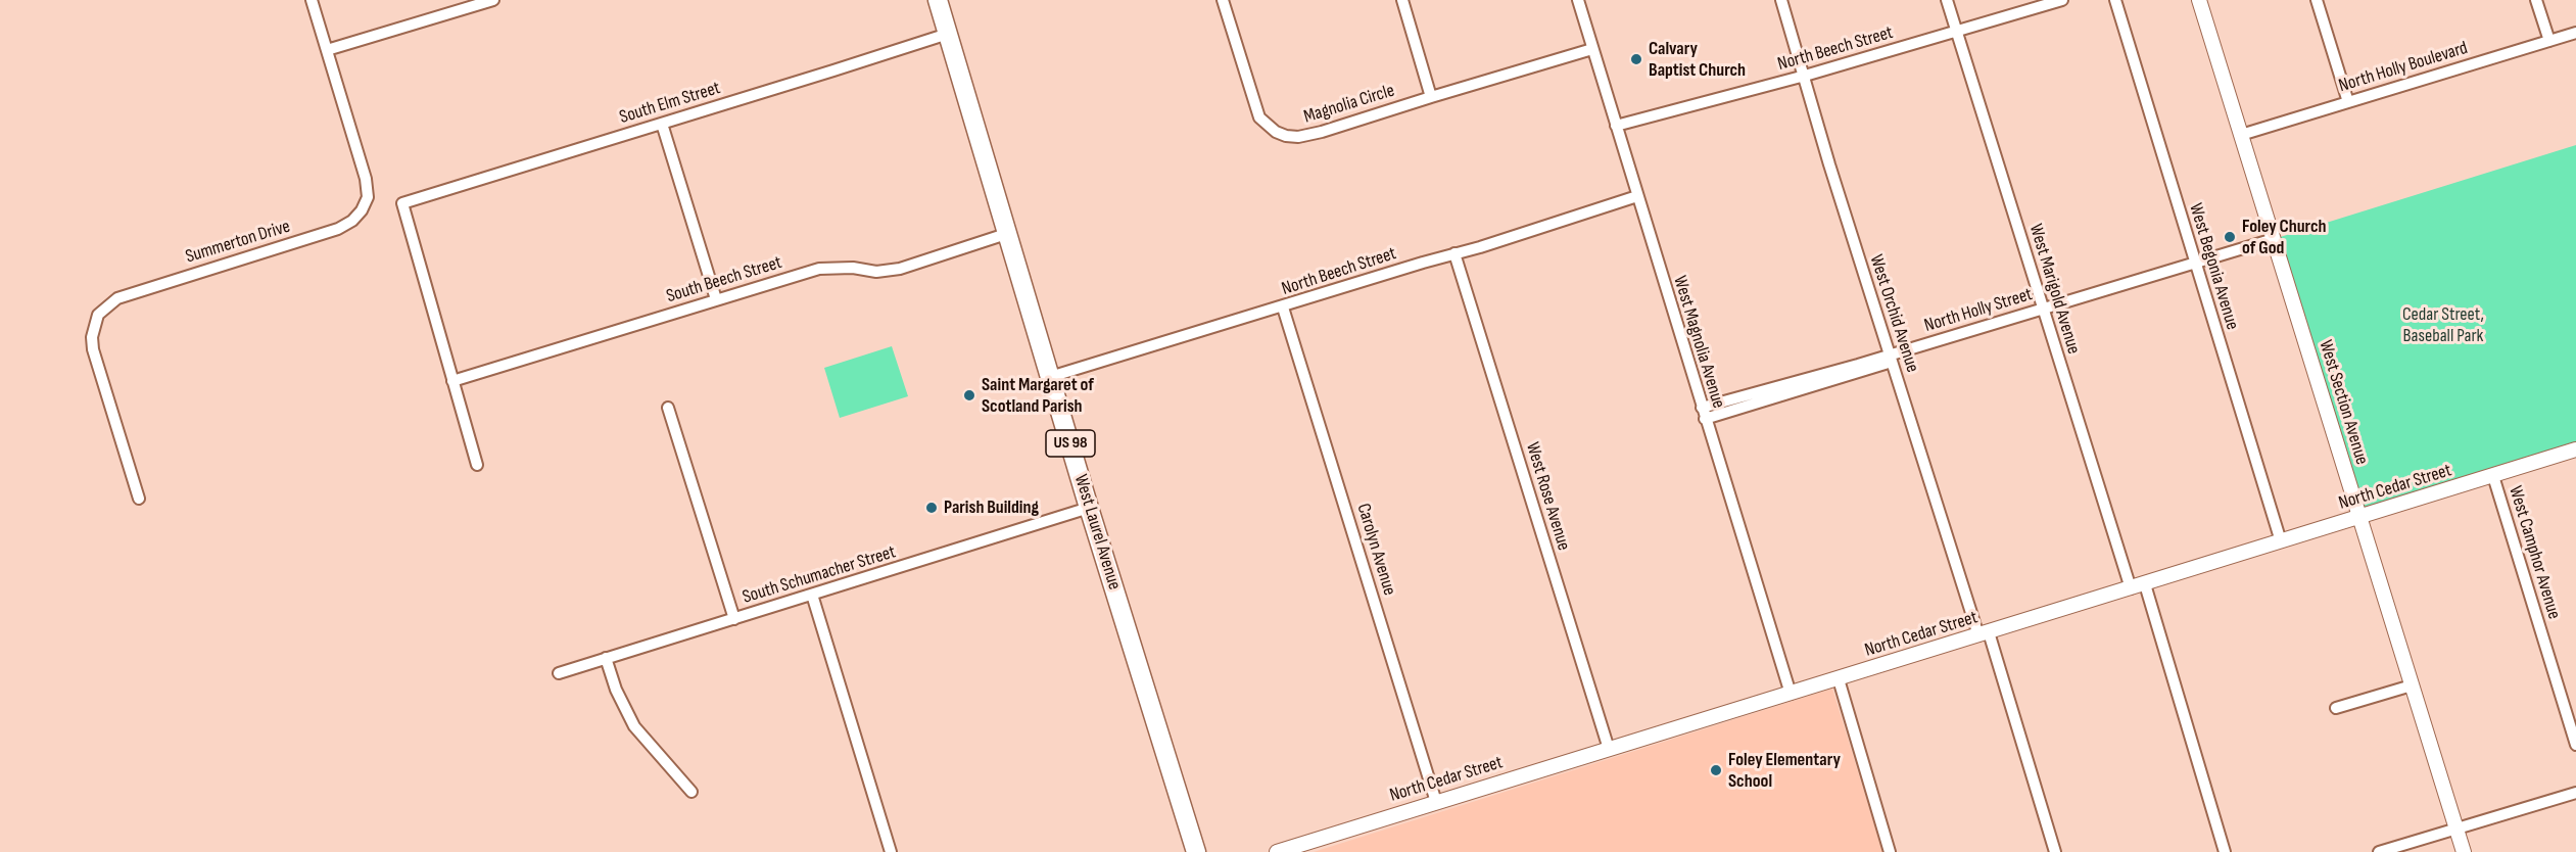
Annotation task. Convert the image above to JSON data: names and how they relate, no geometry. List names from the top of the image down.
{
  "streets": {
    "main road": ["US 98", "West Laurel Avenue"],
    "street": [
      "North Beech Street",
      "North Holly Boulevard",
      "South Elm Street",
      "Magnolia Circle",
      "Summerton Drive",
      "West Begonia Avenue",
      "South Beech Street",
      "West Marigold Avenue",
      "North Holly Street",
      "West Orchid Avenue",
      "West Magnolia Avenue",
      "West Section Avenue",
      "North Cedar Street",
      "West Rose Avenue",
      "Carolyn Avenue",
      "West Camphor Avenue",
      "South Schumacher Street"
    ]
  },
  "crossings": [
    ["North Beech Street", "West Marigold Avenue"],
    ["North Beech Street", "West Orchid Avenue"],
    ["North Beech Street", "West Magnolia Avenue"],
    ["North Beech Street", "West Rose Avenue"],
    ["North Beech Street", "West Laurel Avenue"],
    ["North Beech Street", "Carolyn Avenue"],
    ["North Holly Boulevard", "West Section Avenue"],
    ["South Elm Street", "South Beech Street"],
    ["South Elm Street", "West Laurel Avenue"],
    ["Magnolia Circle", "West Magnolia Avenue"],
    ["West Begonia Avenue", "North Holly Street"],
    ["West Begonia Avenue", "North Cedar Street"],
    ["South Beech Street", "West Laurel Avenue"],
    ["West Marigold Avenue", "North Holly Street"],
    ["West Marigold Avenue", "North Cedar Street"],
    ["North Holly Street", "West Orchid Avenue"],
    ["North Holly Street", "West Magnolia Avenue"],
    ["North Holly Street", "West Section Avenue"],
    ["West Orchid Avenue", "North Cedar Street"],
    ["West Magnolia Avenue", "North Cedar Street"],
    ["West Section Avenue", "North Cedar Street"],
    ["North Cedar Street", "West Rose Avenue"],
    ["North Cedar Street", "Carolyn Avenue"],
    ["North Cedar Street", "West Camphor Avenue"],
    ["West Laurel Avenue", "South Schumacher Street"]
  ],
  "parks": ["Cedar Street, Baseball Park"],
  "places": [
    "Calvary Baptist Church",
    "Foley Church of God",
    "Saint Margaret of Scotland Parish",
    "Parish Building",
    "Foley Elementary School"
  ]
}
